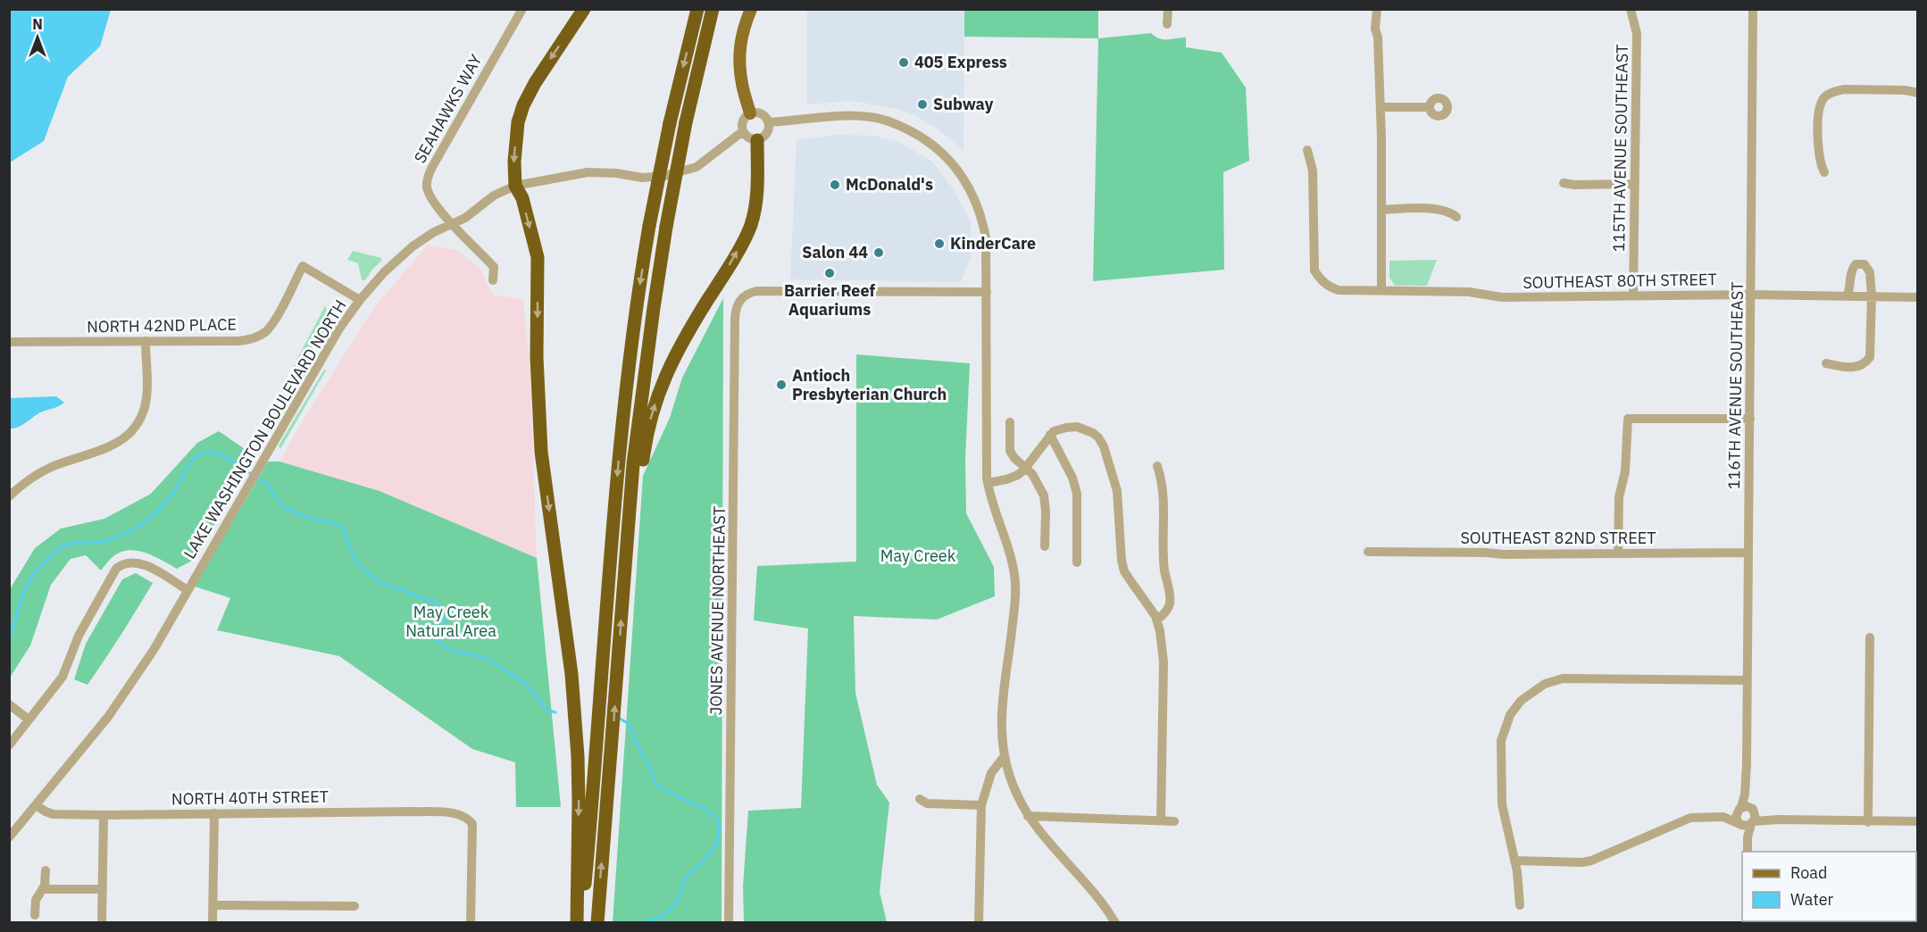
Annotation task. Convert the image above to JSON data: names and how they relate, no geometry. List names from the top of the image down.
{
  "streets": {
    "street": [
      "SEAHAWKS WAY",
      "115TH AVENUE SOUTHEAST",
      "SOUTHEAST 80TH STREET",
      "NORTH 42ND PLACE",
      "116TH AVENUE SOUTHEAST",
      "LAKE WASHINGTON BOULEVARD NORTH",
      "SOUTHEAST 82ND STREET",
      "JONES AVENUE NORTHEAST",
      "NORTH 40TH STREET"
    ]
  },
  "crossings": [
    ["SEAHAWKS WAY", "LAKE WASHINGTON BOULEVARD NORTH"],
    ["115TH AVENUE SOUTHEAST", "SOUTHEAST 80TH STREET"],
    ["SOUTHEAST 80TH STREET", "116TH AVENUE SOUTHEAST"],
    ["NORTH 42ND PLACE", "LAKE WASHINGTON BOULEVARD NORTH"],
    ["116TH AVENUE SOUTHEAST", "SOUTHEAST 82ND STREET"],
    ["LAKE WASHINGTON BOULEVARD NORTH", "NORTH 40TH STREET"]
  ],
  "parks": ["May Creek", "May Creek Natural Area"],
  "places": [
    "405 Express",
    "Subway",
    "McDonald's",
    "KinderCare",
    "Salon 44",
    "Barrier Reef Aquariums",
    "Antioch Presbyterian Church"
  ],
  "legend": ["Road", "Water"],
  "north": "top"
}
